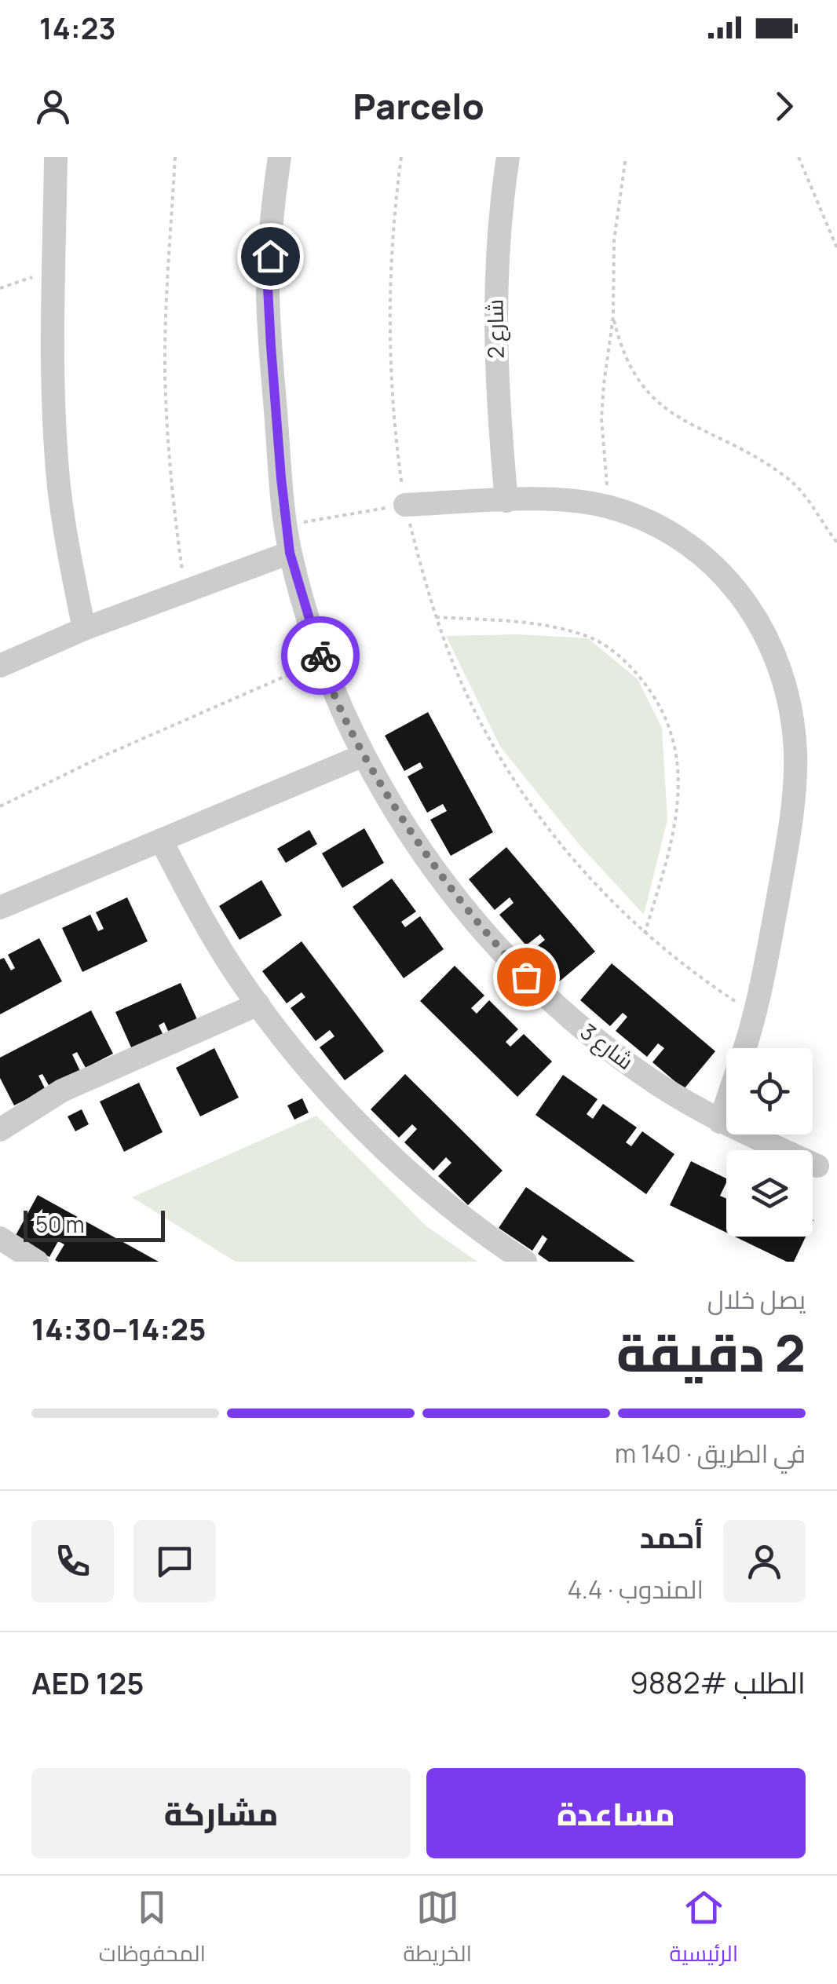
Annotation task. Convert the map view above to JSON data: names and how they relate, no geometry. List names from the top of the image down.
{
  "streets": {
    "street": ["شارع 2", "شارع 3"]
  },
  "scale_bar": "50 m",
  "page": {
    "status": "14:23",
    "header": "Parcelo",
    "scale": "50 m",
    "heading": ["2 دقيقة", "يصل خلال", "14:25–14:30"],
    "panel": [
      "أحمد",
      "المندوب · 4.4",
      "الطلب #9882",
      "AED 125"
    ],
    "bar": "في الطريق · 140 m",
    "buttons": ["مساعدة", "مشاركة"],
    "tabs": ["الرئيسية", "الخريطة", "المحفوظات"]
  }
}
